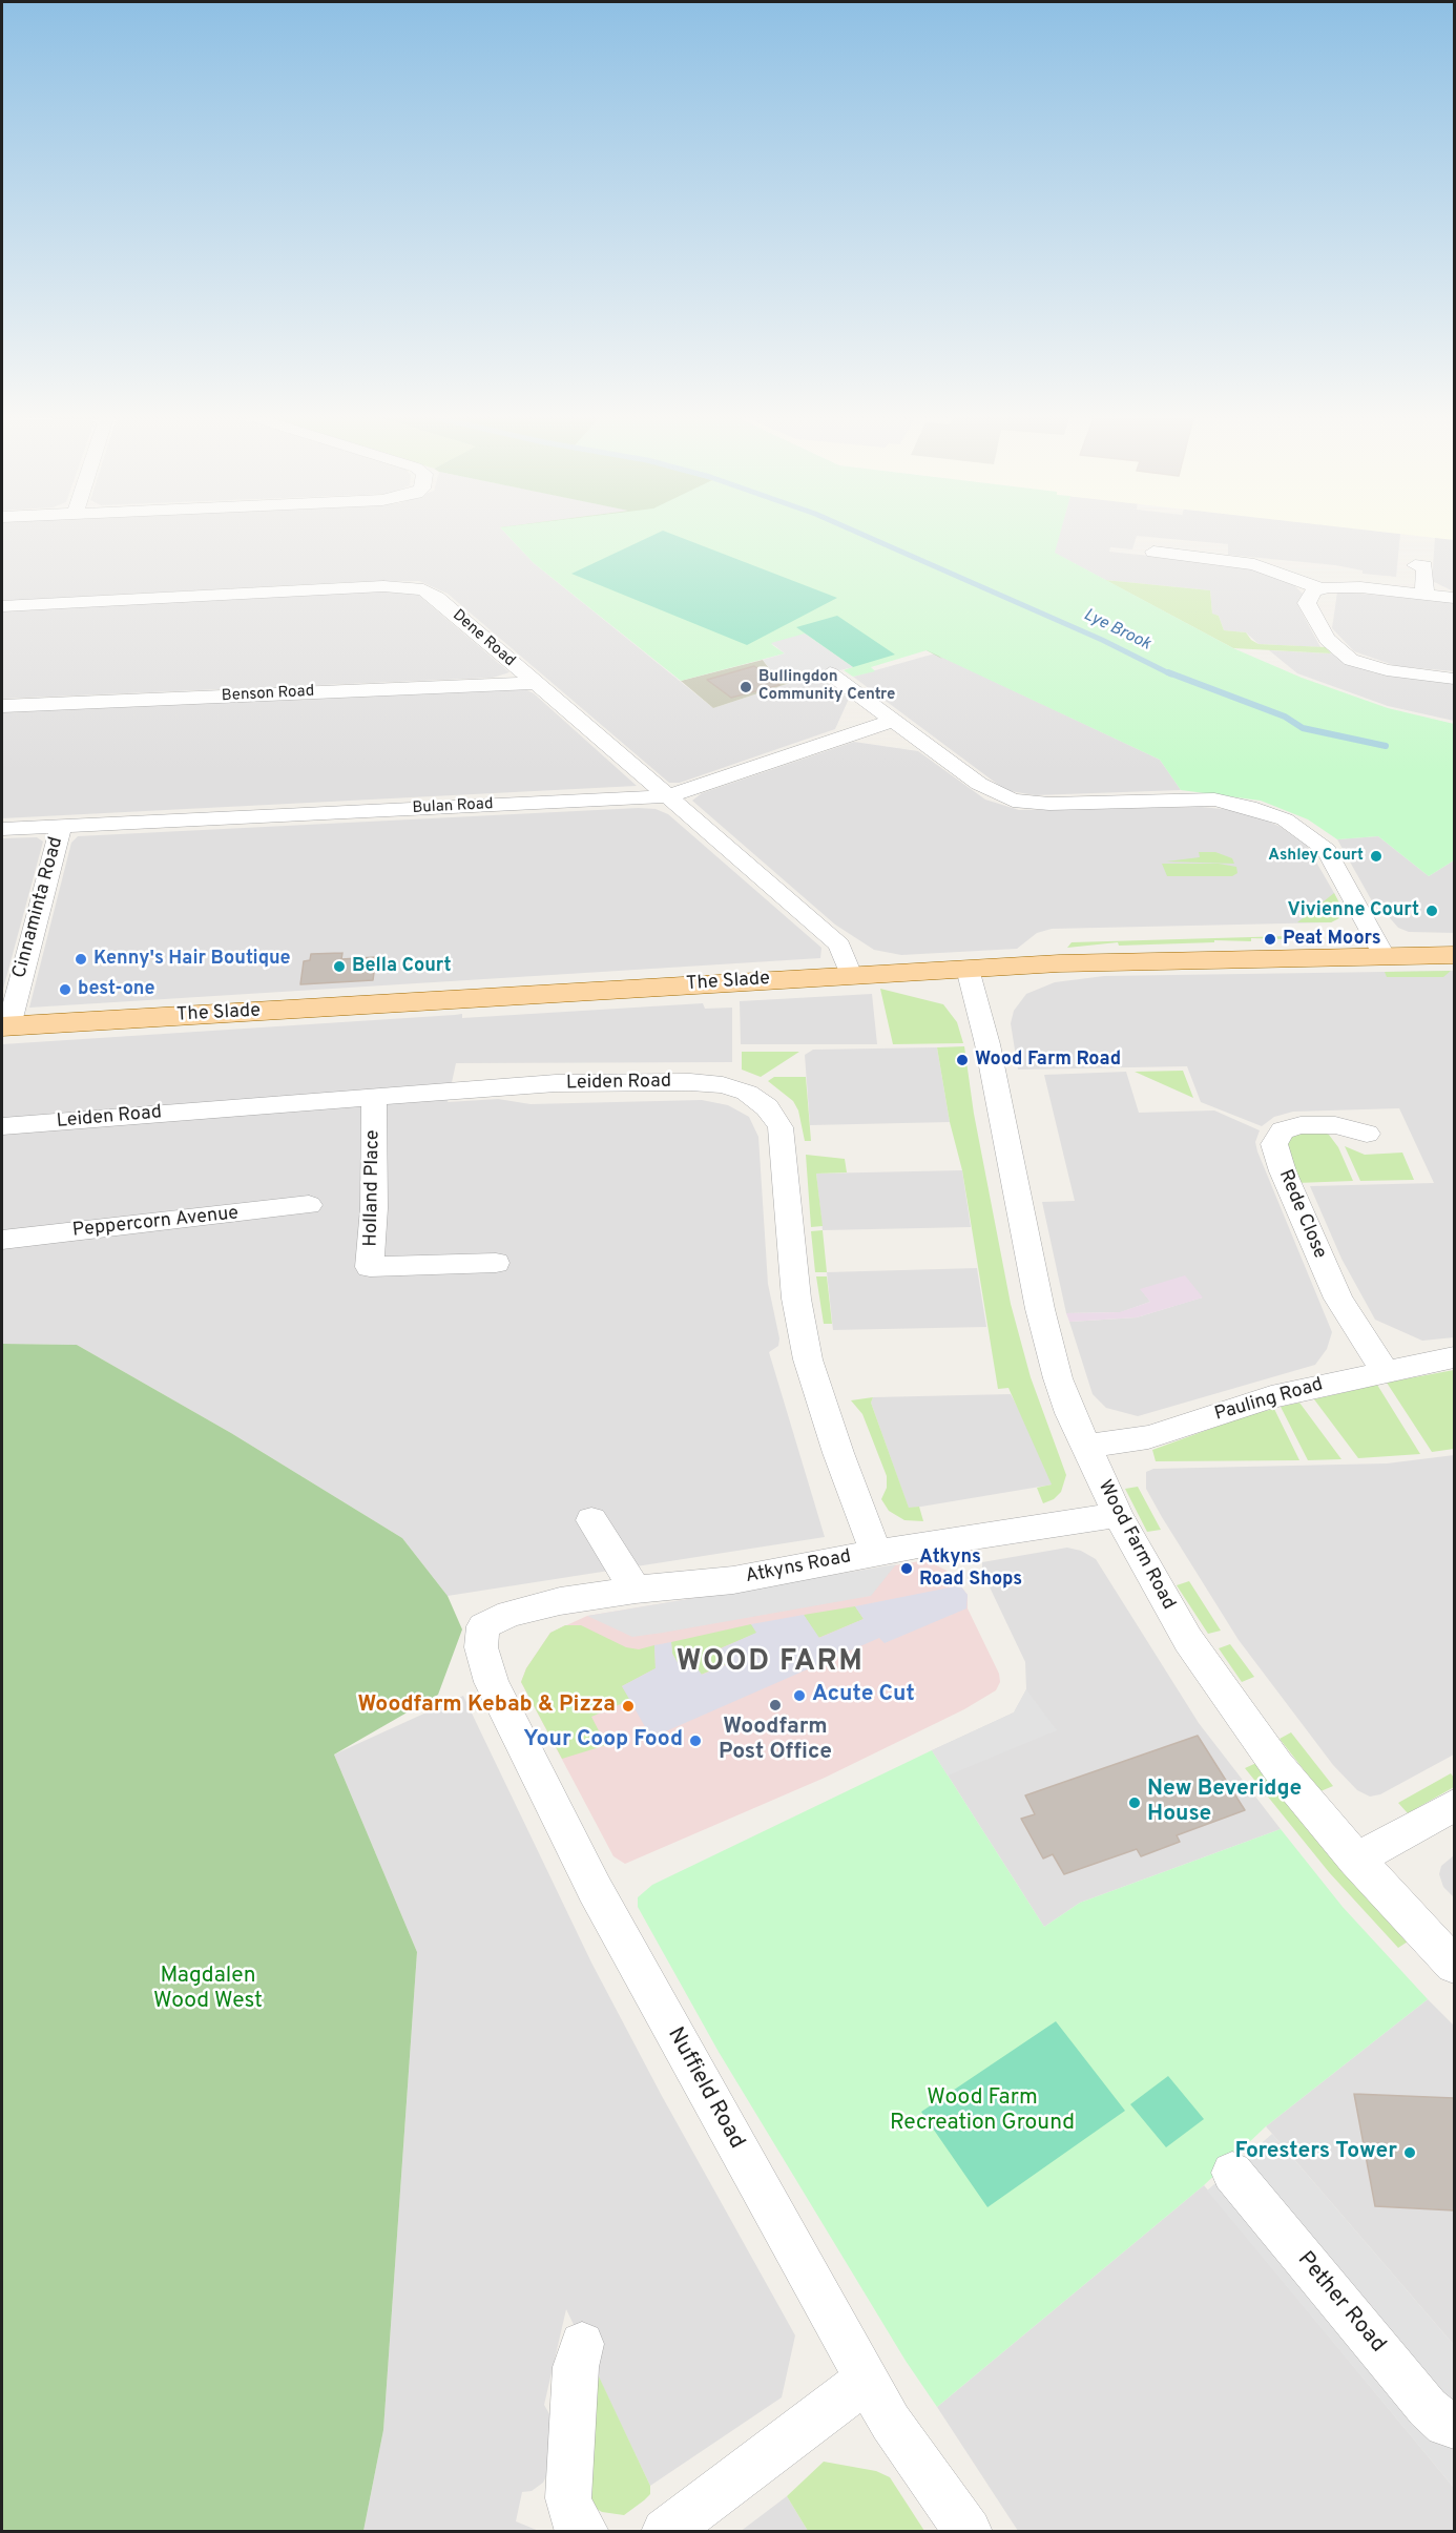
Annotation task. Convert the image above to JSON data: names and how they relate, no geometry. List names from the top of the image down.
{
  "streets": {
    "main road": ["The Slade"],
    "street": [
      "Dene Road",
      "Benson Road",
      "Bulan Road",
      "Cinnaminta Road",
      "Leiden Road",
      "Holland Place",
      "Rede Close",
      "Peppercorn Avenue",
      "Pauling Road",
      "Wood Farm Road",
      "Atkyns Road",
      "Nuffield Road",
      "Pether Road"
    ]
  },
  "crossings": [
    ["Dene Road", "Benson Road"],
    ["Dene Road", "Bulan Road"],
    ["Dene Road", "The Slade"],
    ["Bulan Road", "Cinnaminta Road"],
    ["Cinnaminta Road", "The Slade"],
    ["The Slade", "Wood Farm Road"],
    ["Leiden Road", "Holland Place"],
    ["Leiden Road", "Atkyns Road"],
    ["Rede Close", "Pauling Road"],
    ["Pauling Road", "Wood Farm Road"],
    ["Wood Farm Road", "Atkyns Road"],
    ["Atkyns Road", "Nuffield Road"]
  ],
  "districts": ["WOOD FARM"],
  "water": ["Lye Brook"],
  "parks": ["Magdalen Wood West", "Wood Farm Recreation Ground"],
  "places": [
    "Bullingdon Community Centre",
    "Ashley Court",
    "Vivienne Court",
    "Peat Moors",
    "Kenny's Hair Boutique",
    "Bella Court",
    "best-one",
    "Wood Farm Road",
    "Atkyns Road Shops",
    "Acute Cut",
    "Woodfarm Post Office",
    "Woodfarm Kebab & Pizza",
    "Your Coop Food",
    "New Beveridge House",
    "Foresters Tower"
  ]
}
